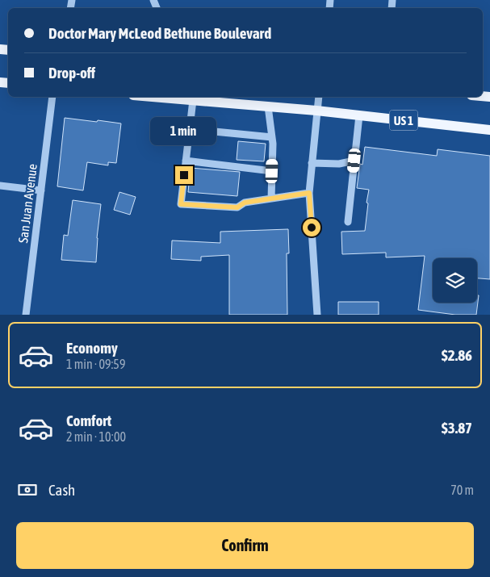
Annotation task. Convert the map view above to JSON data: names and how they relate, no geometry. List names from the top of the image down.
{
  "streets": {
    "main road": ["US 1"],
    "street": ["San Juan Avenue"]
  },
  "page": {
    "banner": ["Doctor Mary McLeod Bethune Boulevard", "Drop-off"],
    "bubble": "1 min",
    "list": [
      {
        "name": "Economy",
        "note": "1 min · 09:59",
        "value": "$2.86"
      },
      {
        "name": "Comfort",
        "note": "2 min · 10:00",
        "value": "$3.87"
      }
    ],
    "pay": ["Cash", "70 m"],
    "buttons": "Confirm"
  }
}
